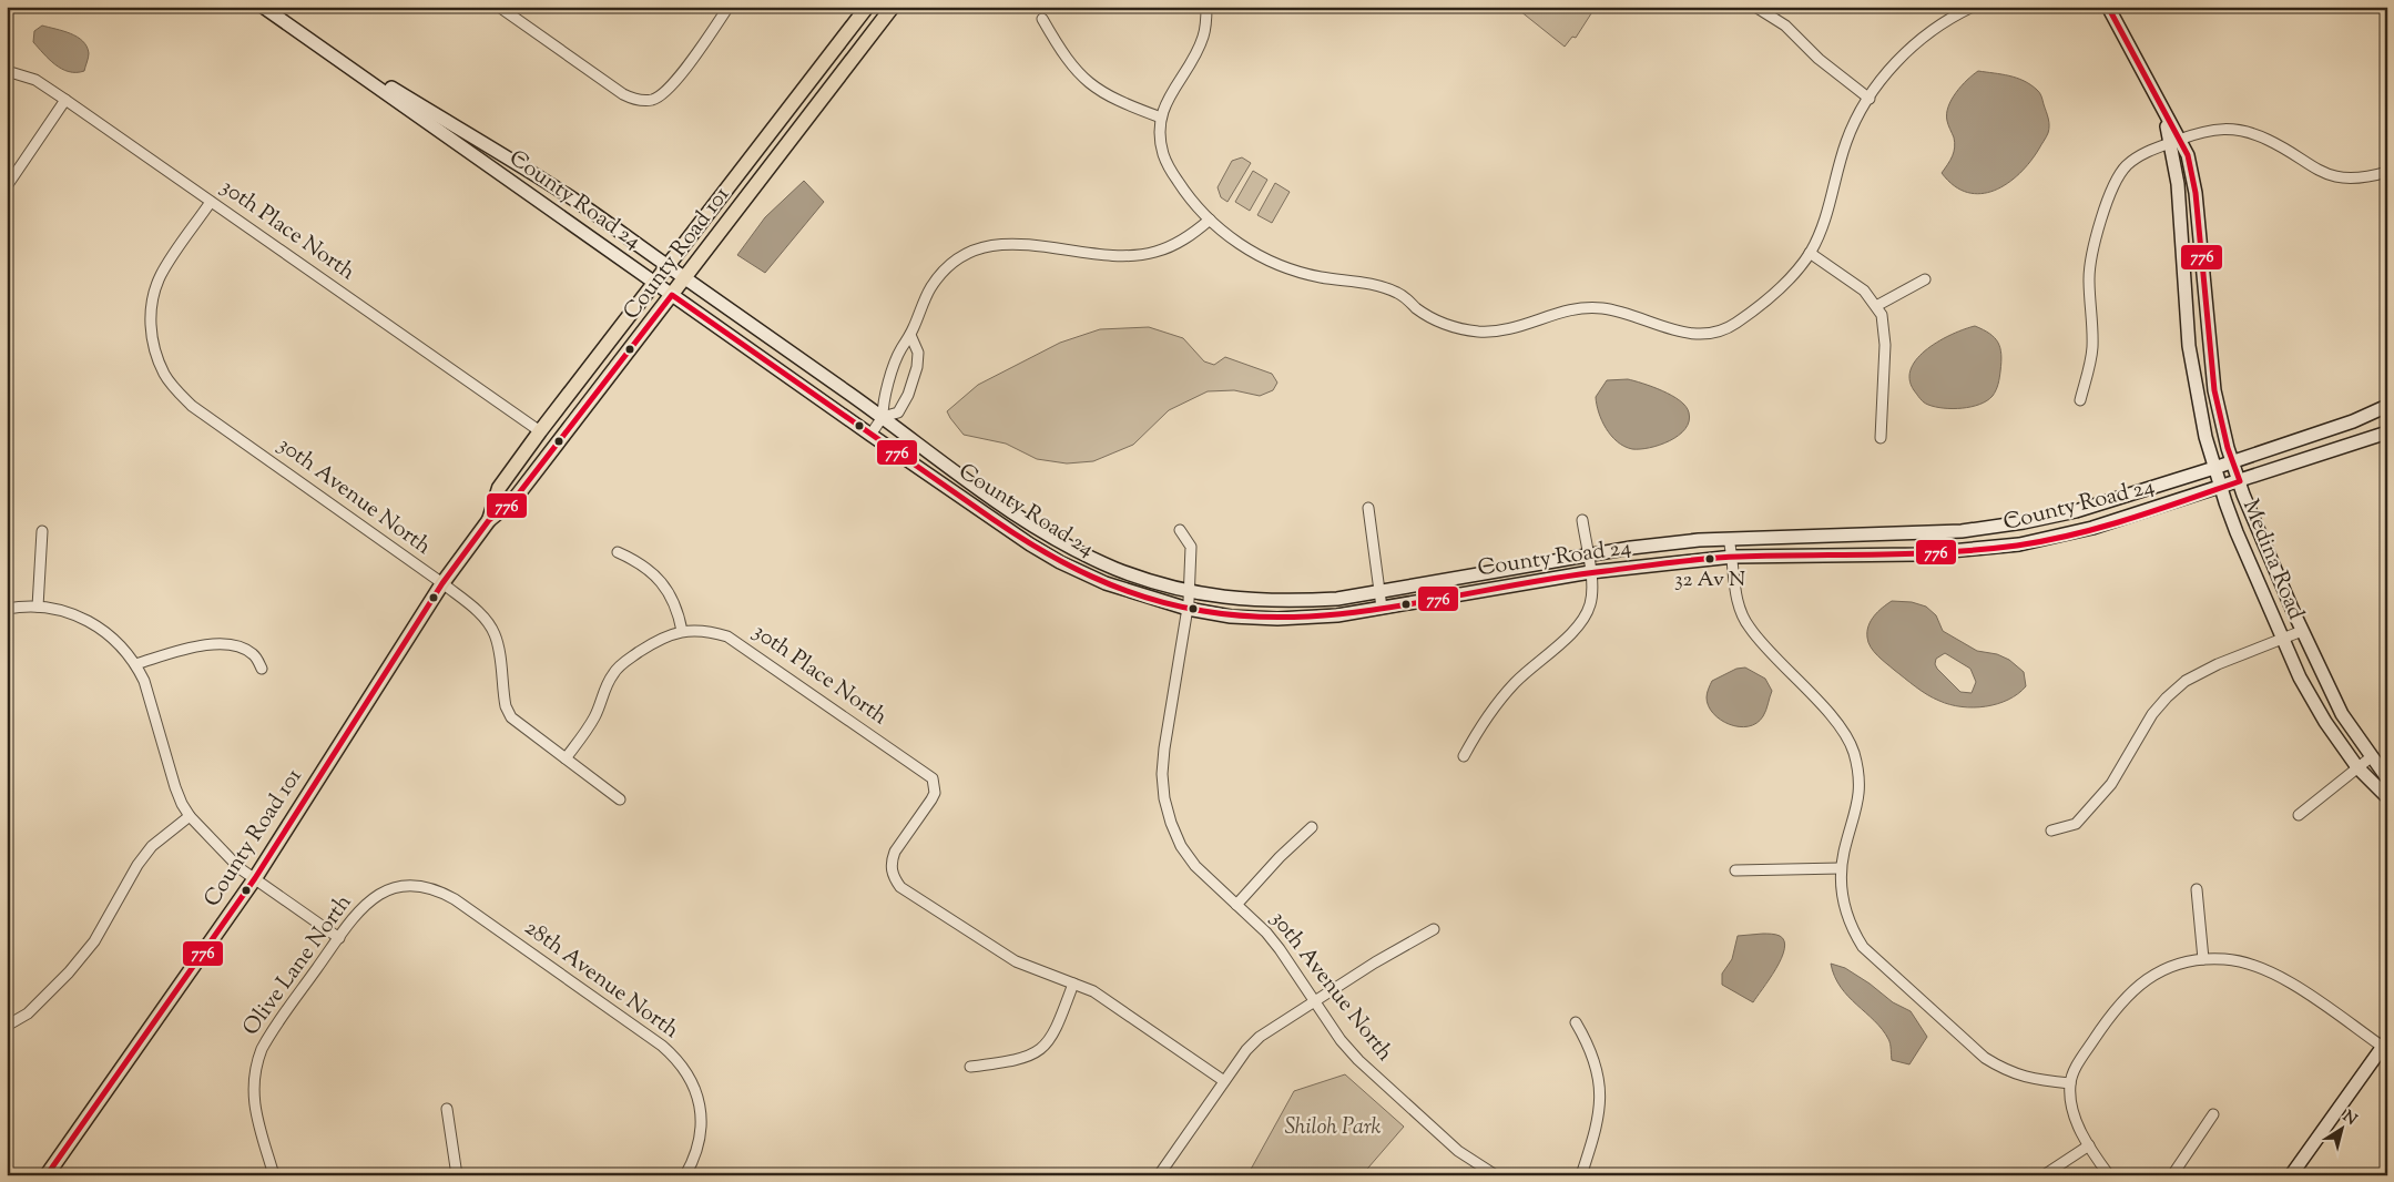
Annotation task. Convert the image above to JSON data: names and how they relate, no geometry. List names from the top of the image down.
{
  "streets": {
    "main road": ["County Road 101"],
    "street": [
      "County Road 24",
      "30th Place North",
      "30th Avenue North",
      "Medina Road",
      "Olive Lane North",
      "28th Avenue North"
    ]
  },
  "crossings": [
    ["County Road 24", "County Road 101"],
    ["County Road 24", "30th Avenue North"],
    ["County Road 24", "Medina Road"],
    ["30th Place North", "County Road 101"],
    ["30th Place North", "30th Avenue North"],
    ["County Road 101", "30th Avenue North"],
    ["Olive Lane North", "28th Avenue North"]
  ],
  "parks": ["Shiloh Park"],
  "places": ["32 Av N"],
  "lines": ["transit line 776"],
  "north": "top right"
}
